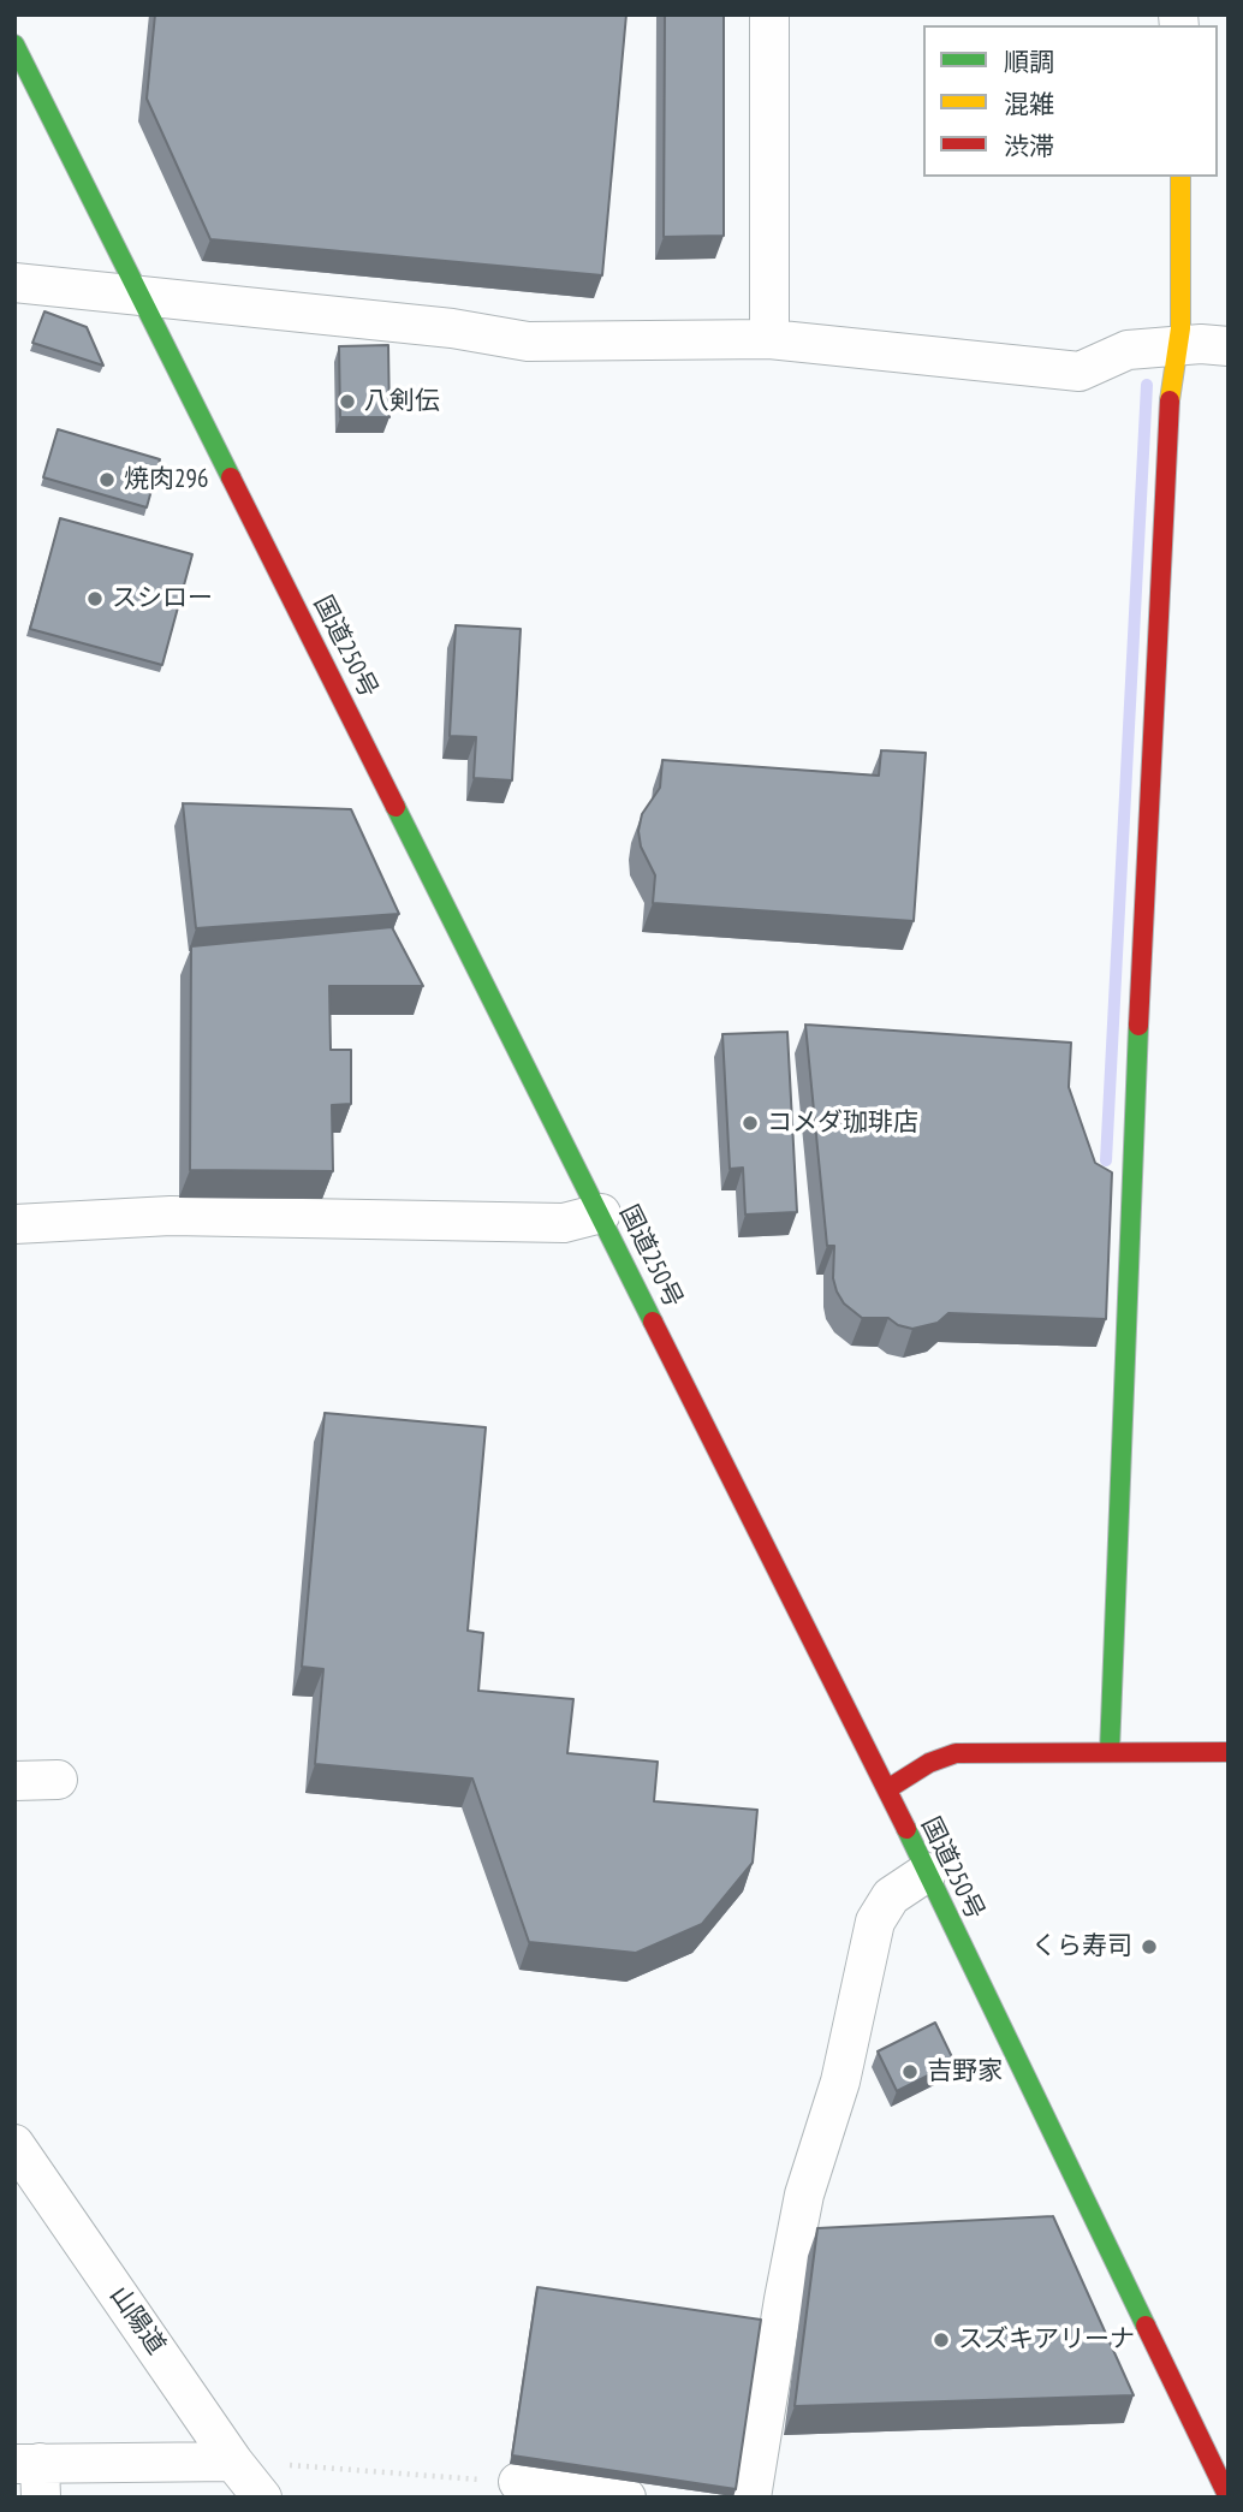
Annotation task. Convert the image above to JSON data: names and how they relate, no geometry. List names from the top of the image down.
{
  "streets": {
    "main road": ["国道250号"],
    "street": ["山陽道"]
  },
  "places": [
    "八剣伝",
    "焼肉296",
    "スシロー",
    "コメダ珈琲店",
    "くら寿司",
    "吉野家",
    "スズキアリーナ"
  ],
  "legend": ["順調", "混雑", "渋滞"]
}
